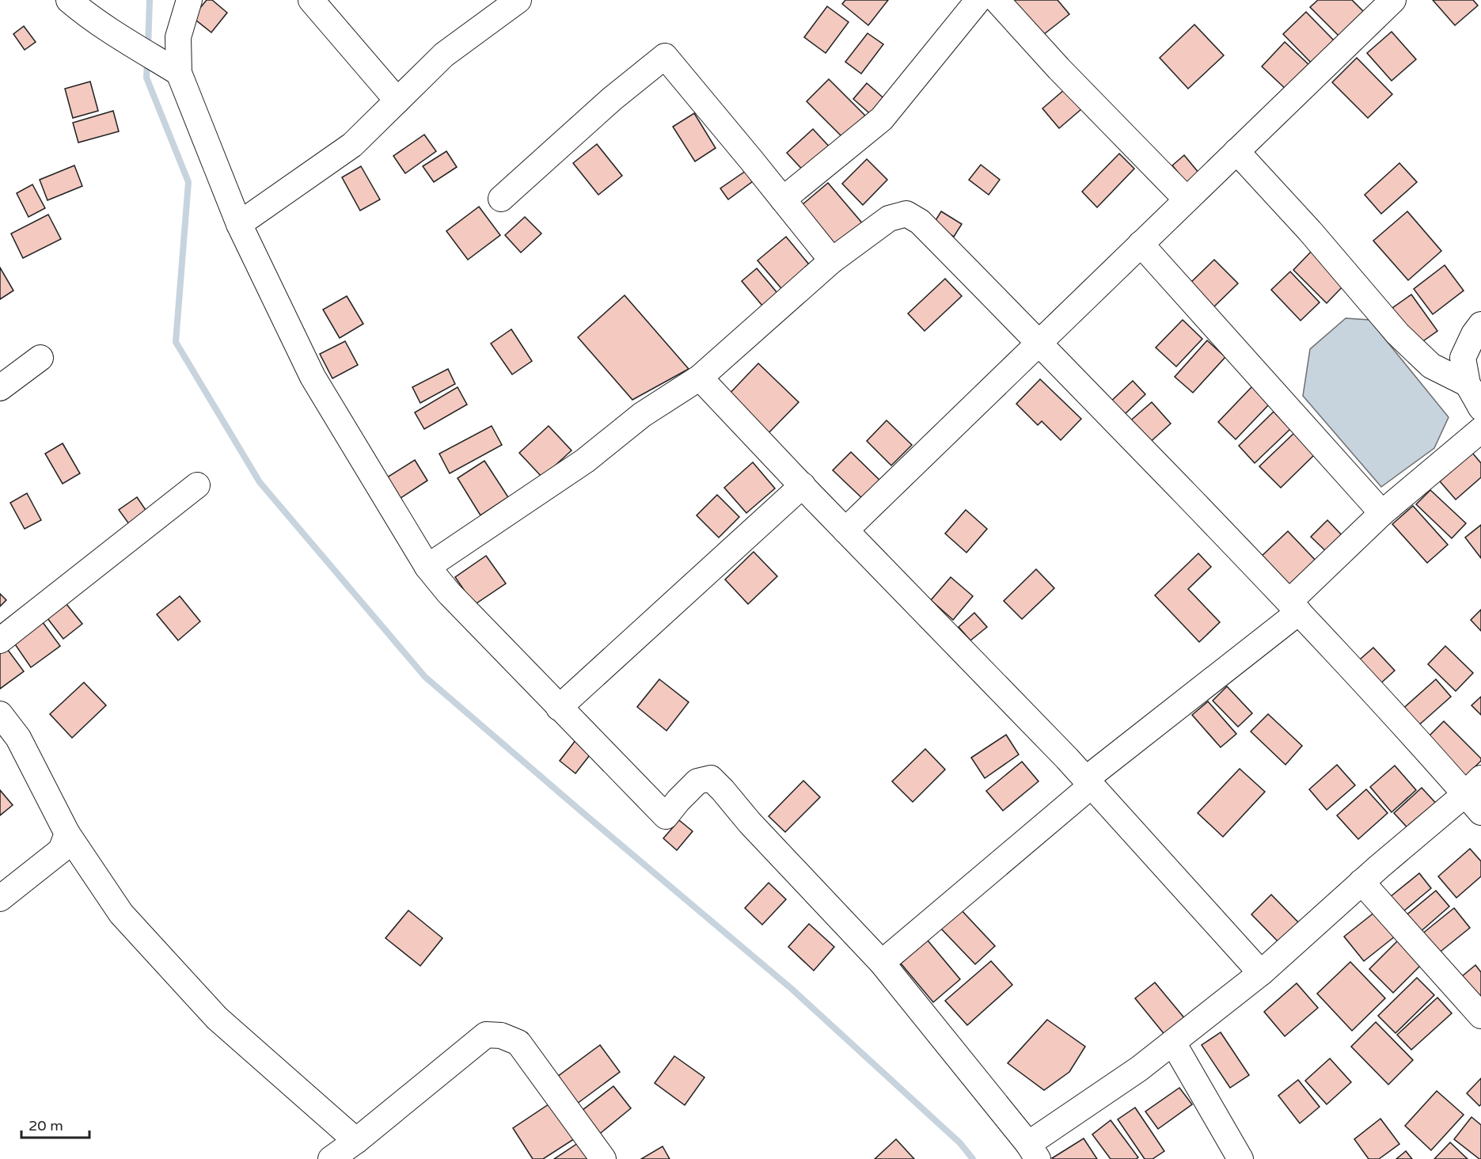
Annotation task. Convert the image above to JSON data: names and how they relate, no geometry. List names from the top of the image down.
{
  "scale_bar": "20 m"
}
